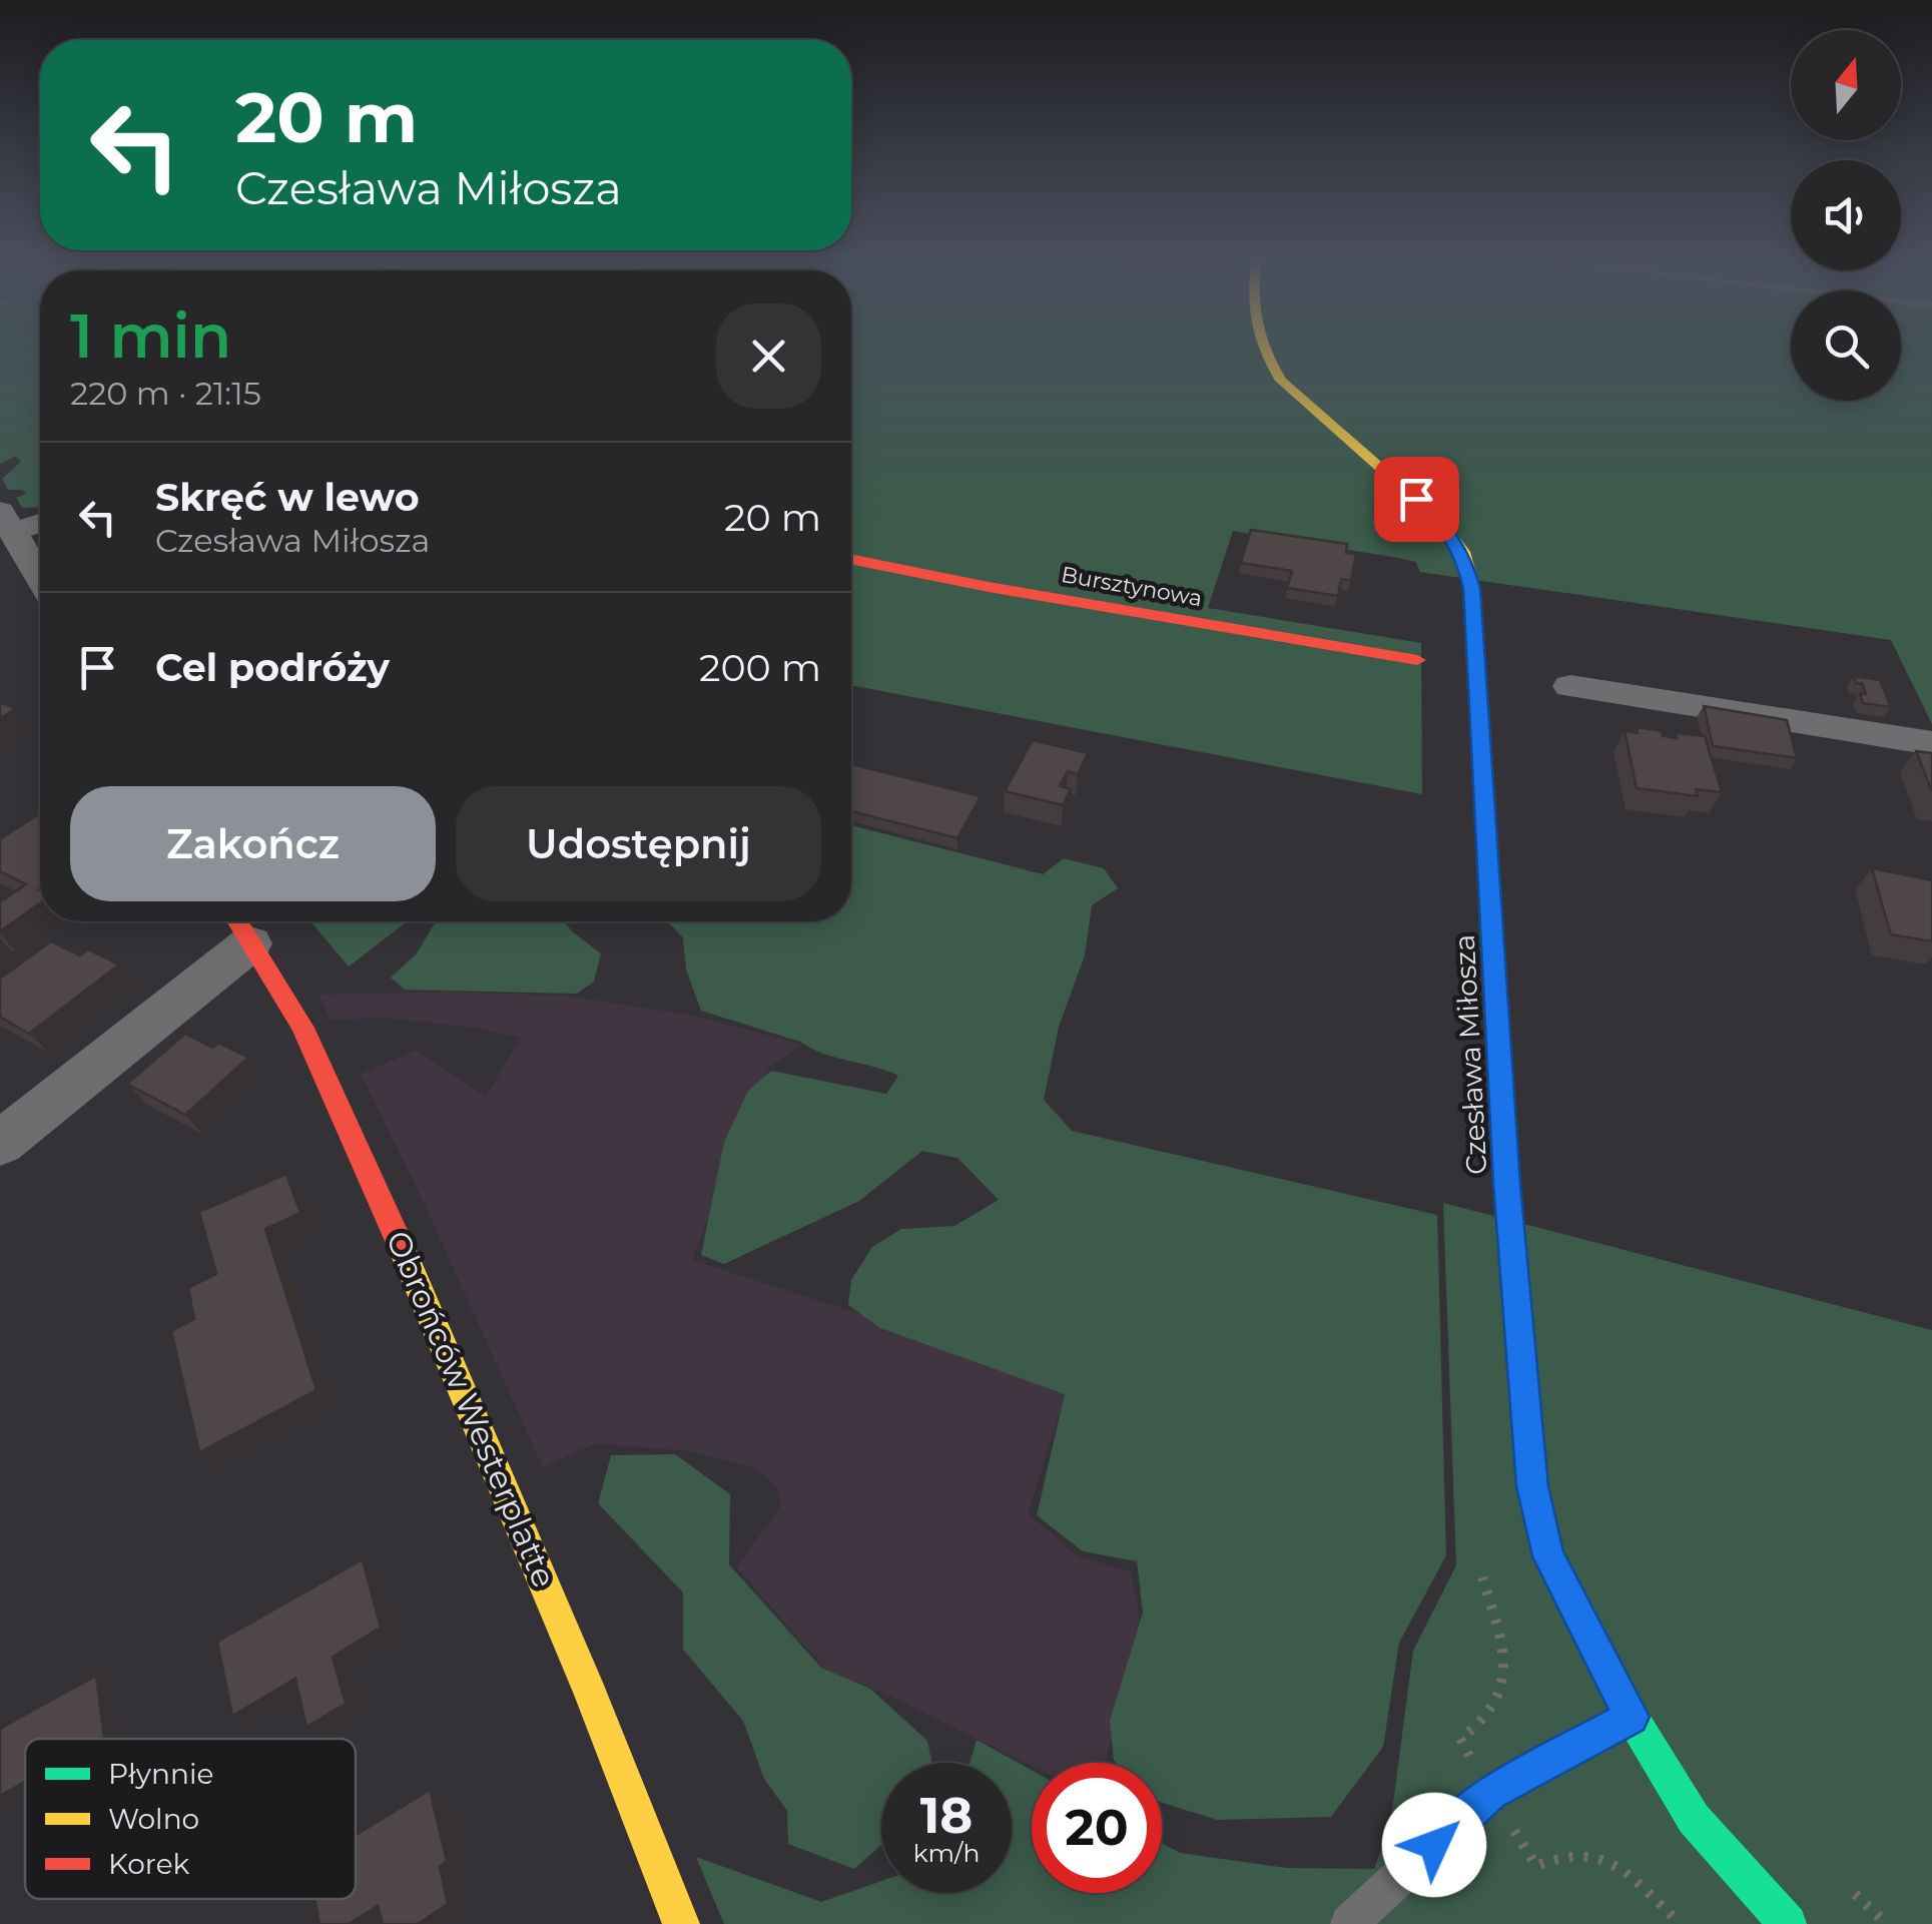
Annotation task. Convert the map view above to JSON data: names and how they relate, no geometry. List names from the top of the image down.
{
  "streets": {
    "street": ["Bursztynowa", "Czesława Miłosza", "Obrońców Westerplatte"]
  },
  "legend": ["Płynnie", "Wolno", "Korek"],
  "north": "top",
  "page": {
    "turn": ["20 m", "Czesława Miłosza"],
    "heading": ["1 min", "220 m · 21:15"],
    "list": [
      {
        "name": "Skręć w lewo",
        "note": "Czesława Miłosza",
        "value": "20 m"
      },
      {
        "name": "Cel podróży",
        "value": "200 m"
      }
    ],
    "buttons": ["Zakończ", "Udostępnij"],
    "speed": "18 km/h",
    "limit": "20"
  }
}
